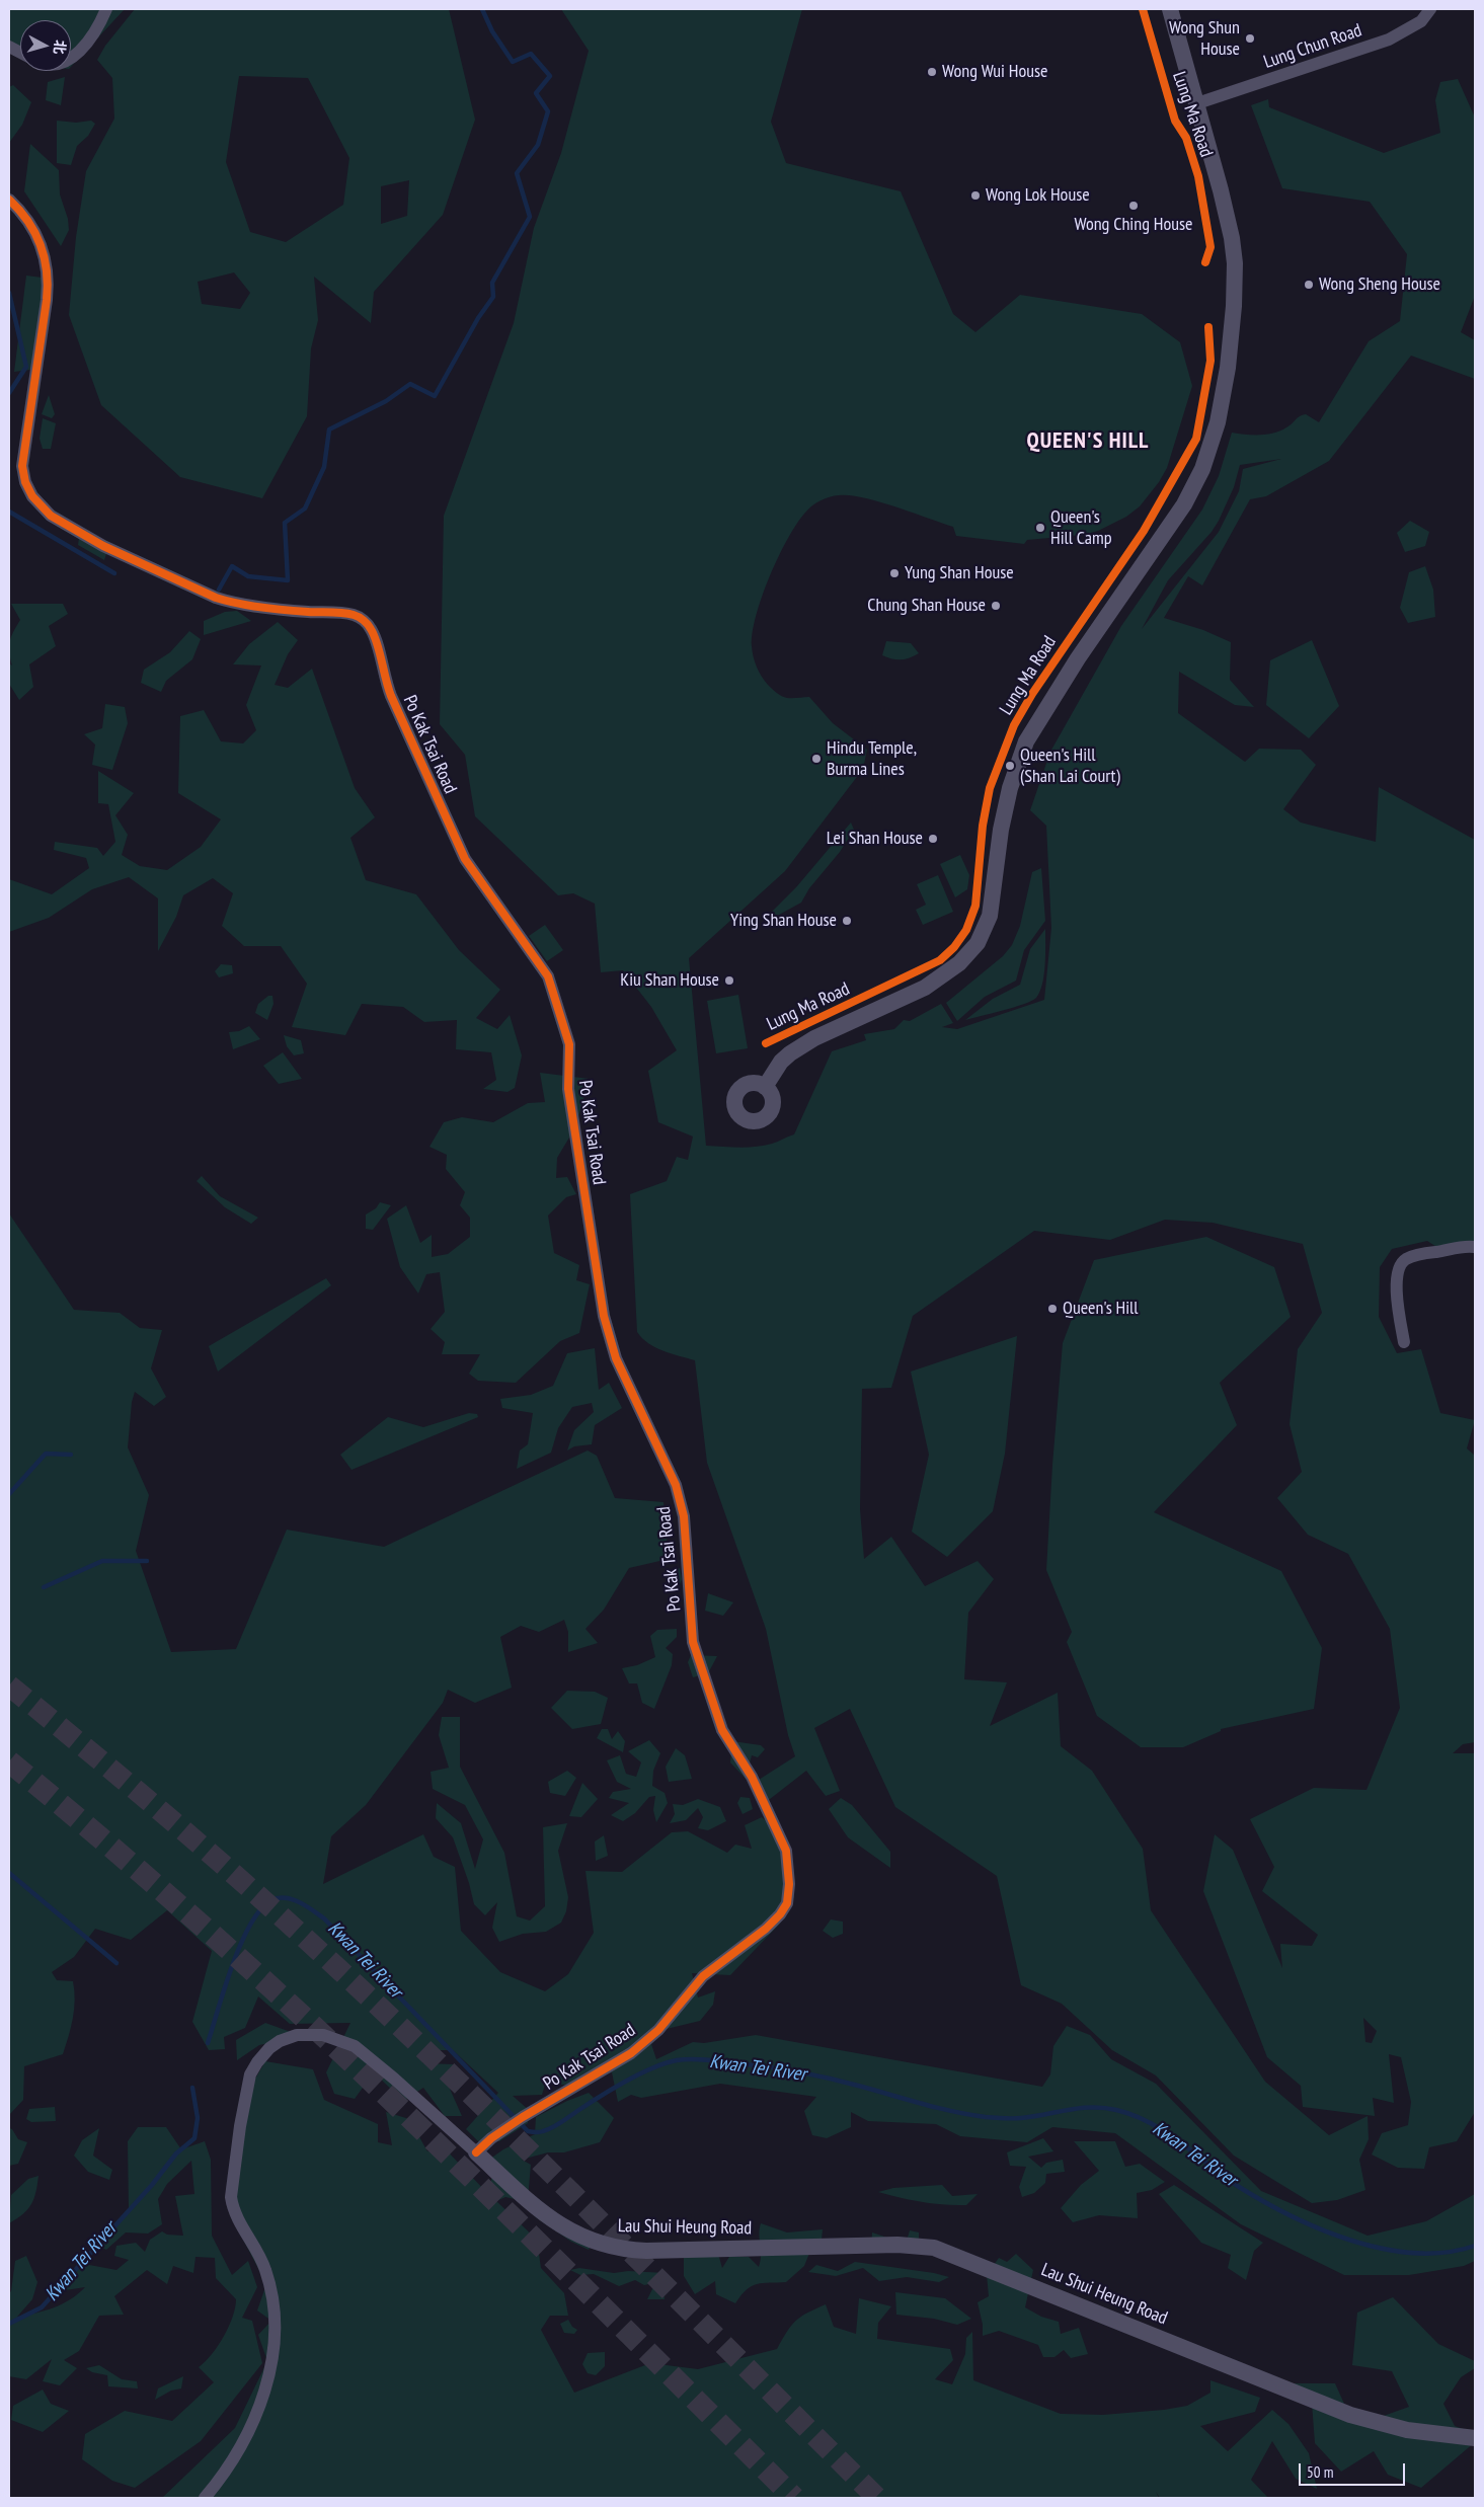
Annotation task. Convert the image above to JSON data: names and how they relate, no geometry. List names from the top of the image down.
{
  "streets": {
    "street": [
      "Lung Chun Road",
      "Lung Ma Road",
      "Po Kak Tsai Road",
      "Lau Shui Heung Road"
    ]
  },
  "crossings": [
    ["Lung Chun Road", "Lung Ma Road"],
    ["Po Kak Tsai Road", "Lau Shui Heung Road"]
  ],
  "districts": ["QUEEN'S HILL"],
  "water": ["Kwan Tei River"],
  "places": [
    "Wong Shun House",
    "Wong Wui House",
    "Wong Lok House",
    "Wong Ching House",
    "Wong Sheng House",
    "Queen's Hill Camp",
    "Yung Shan House",
    "Chung Shan House",
    "Hindu Temple, Burma Lines",
    "Queen's Hill (Shan Lai Court)",
    "Lei Shan House",
    "Ying Shan House",
    "Kiu Shan House",
    "Queen's Hill"
  ],
  "scale_bar": "50 m",
  "north": "right"
}
